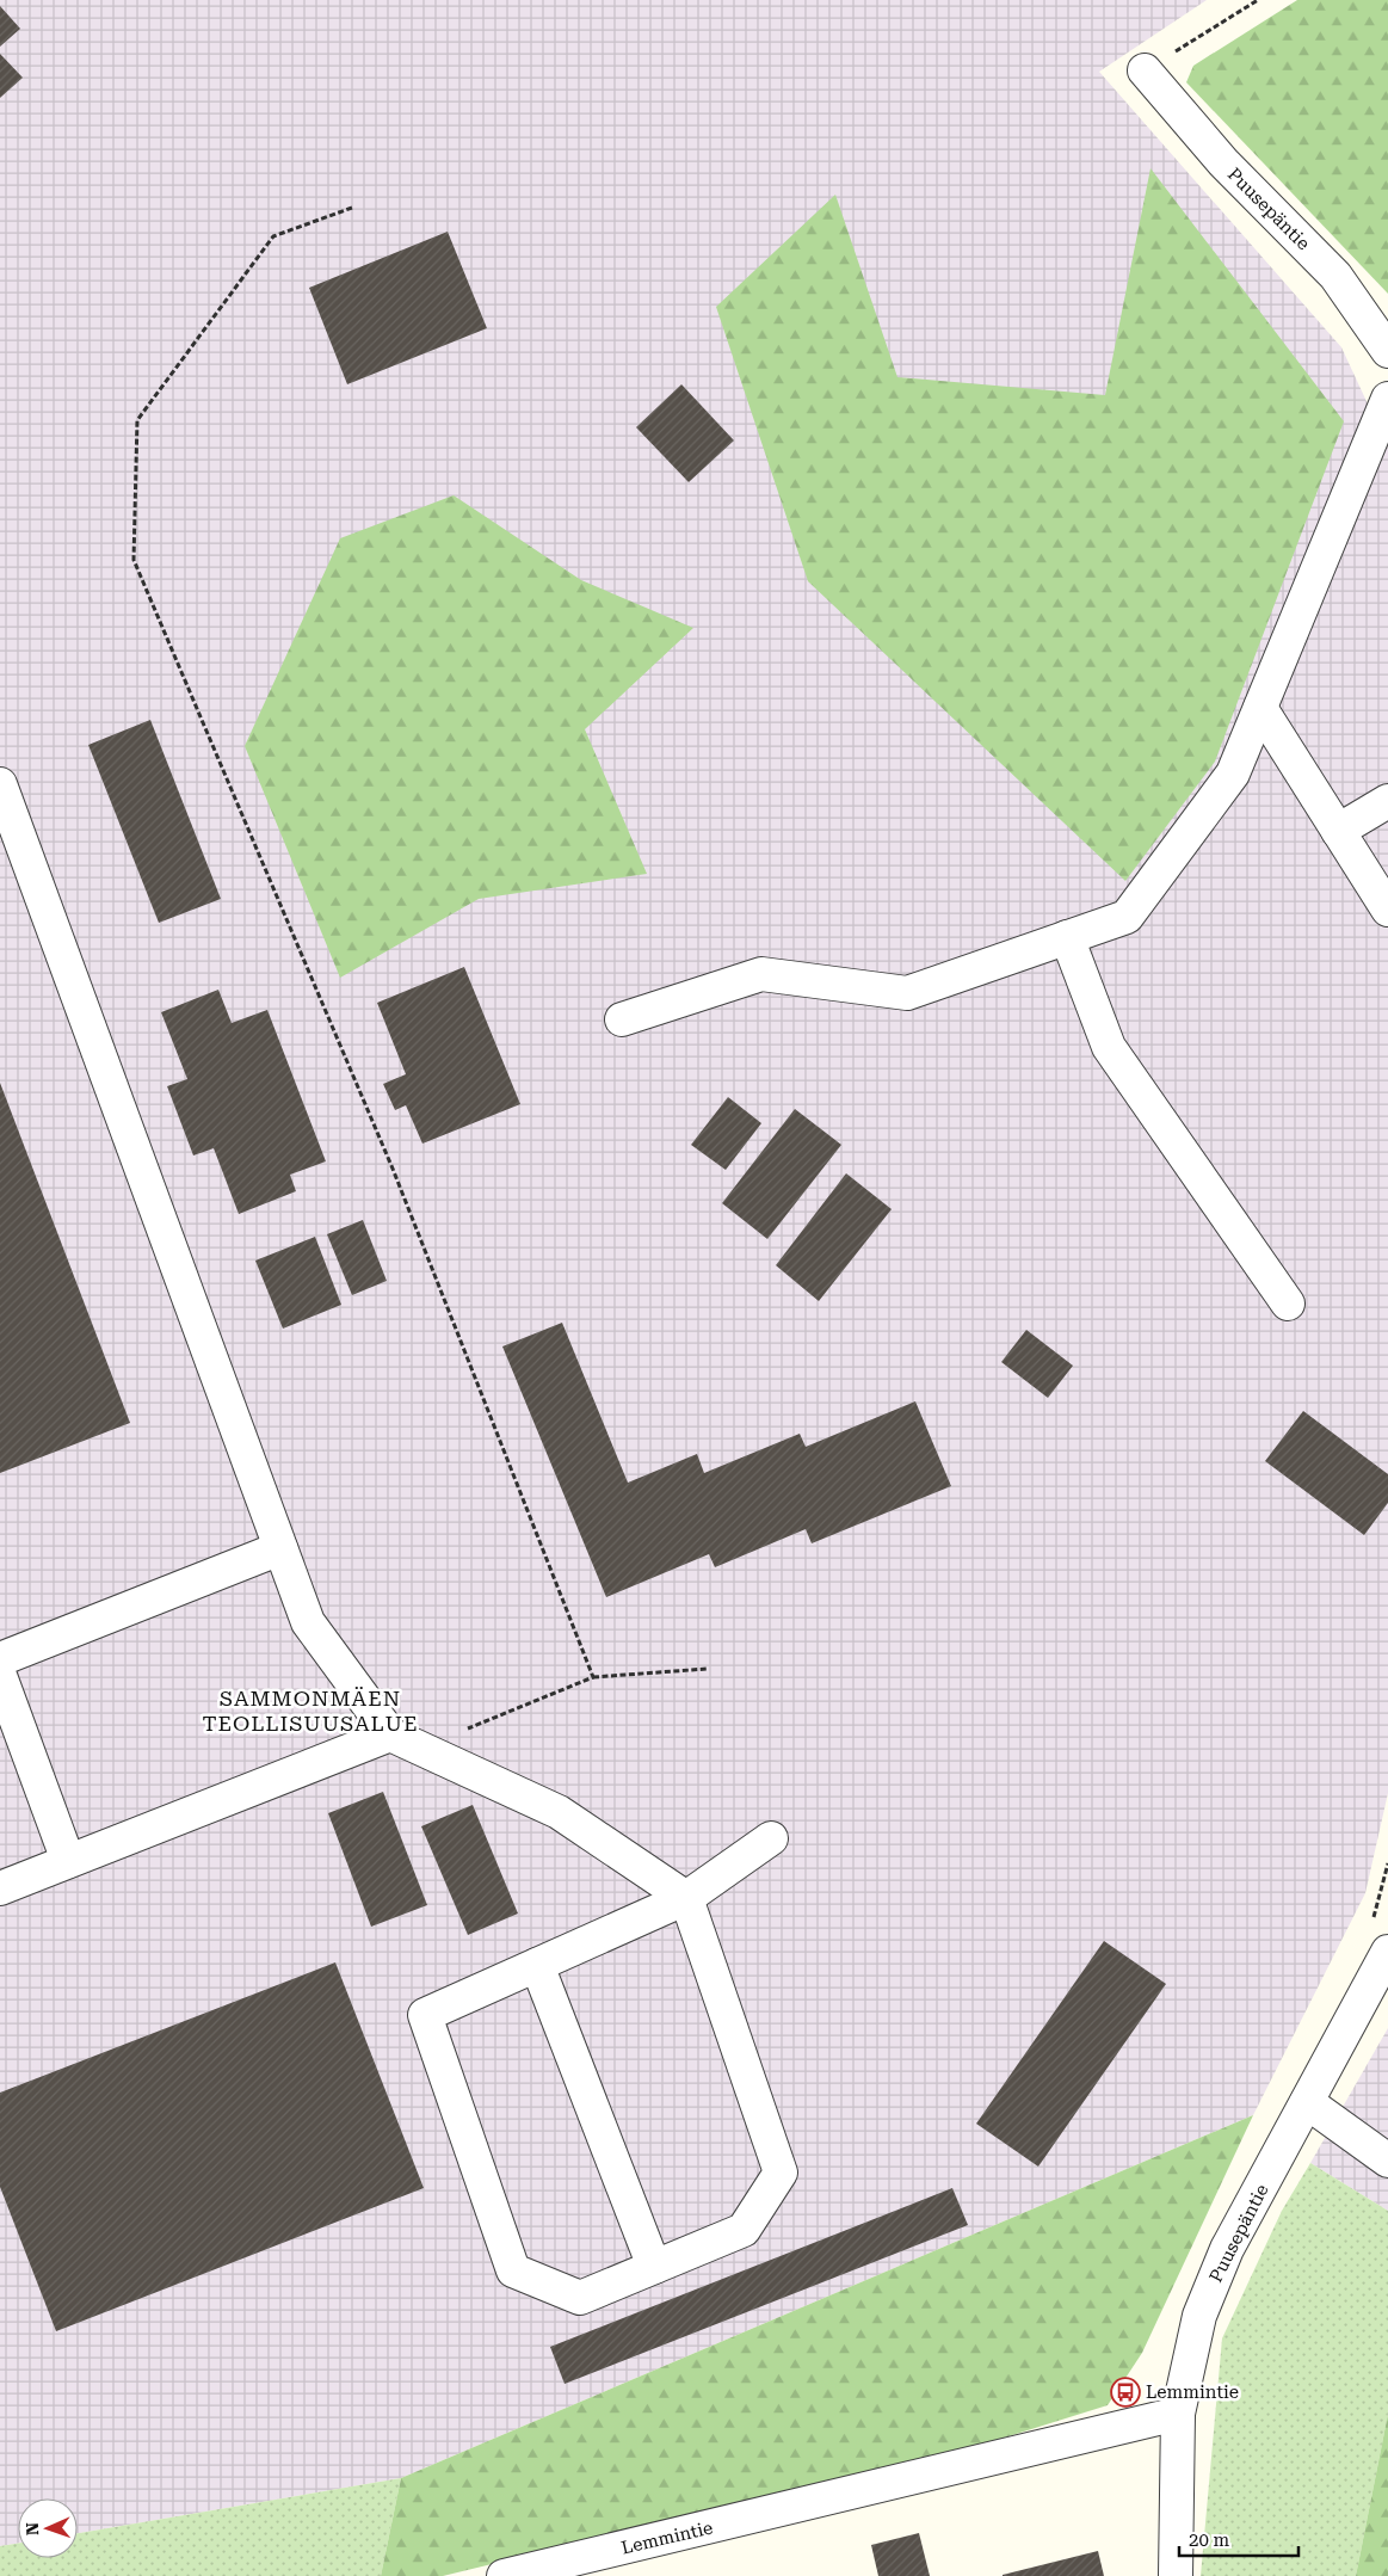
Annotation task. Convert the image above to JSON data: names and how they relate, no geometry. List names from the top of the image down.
{
  "streets": {
    "street": ["Puusepäntie", "Lemmintie"]
  },
  "crossings": [
    ["Puusepäntie", "Lemmintie"]
  ],
  "districts": ["SAMMONMÄEN TEOLLISUUSALUE"],
  "places": {
    "bus stop": ["Lemmintie"]
  },
  "scale_bar": "20 m",
  "north": "left"
}
